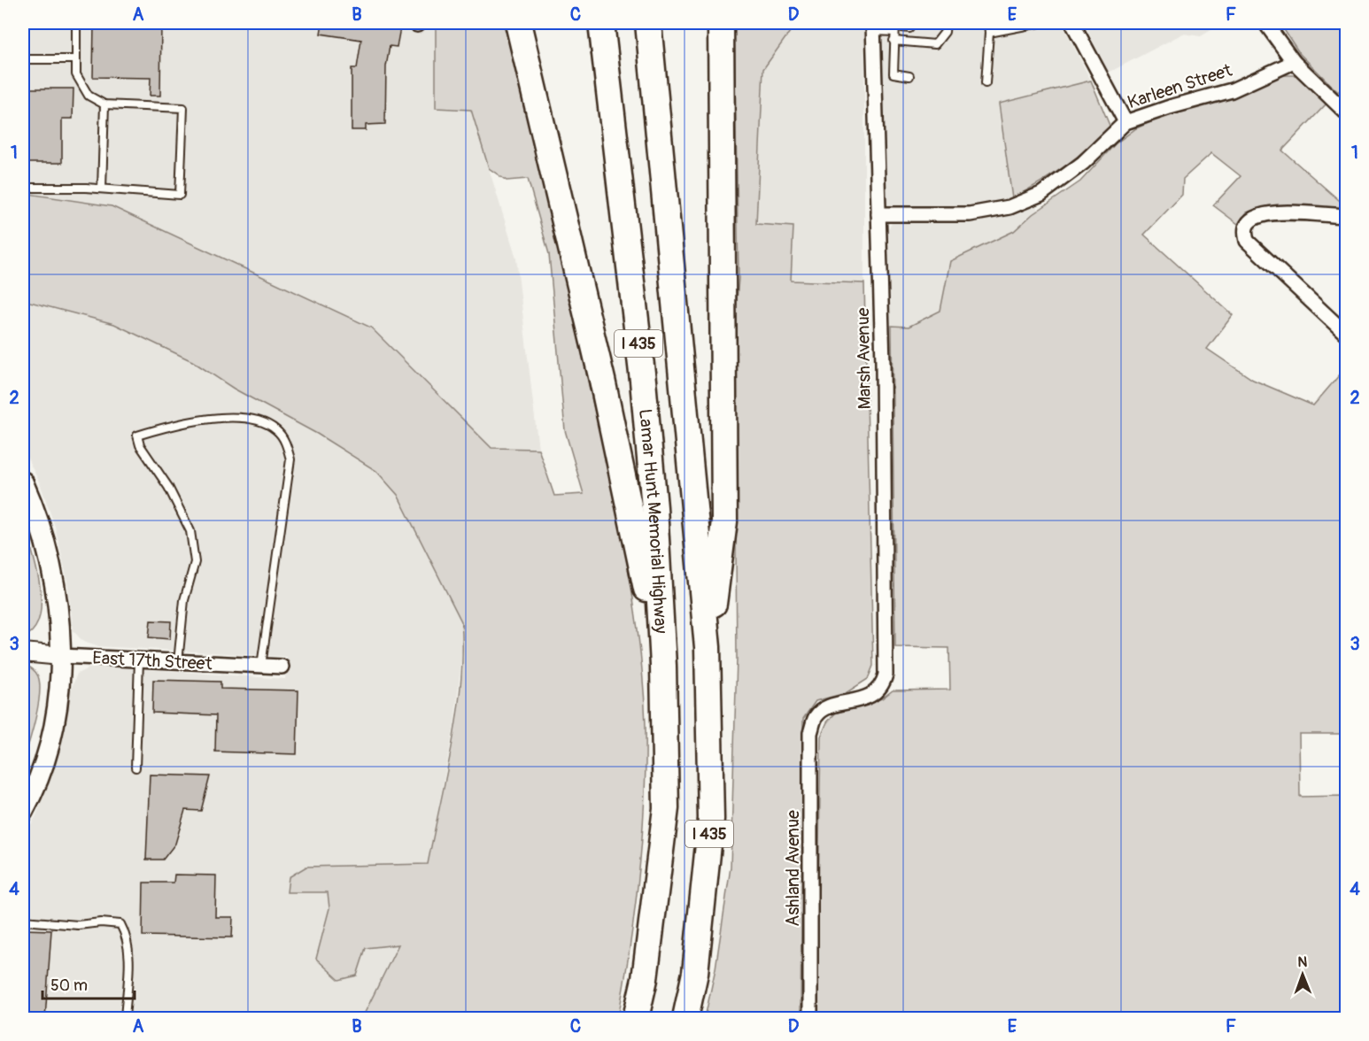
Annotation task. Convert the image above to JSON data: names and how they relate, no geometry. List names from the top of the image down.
{
  "streets": {
    "highway": ["I 435", "Lamar Hunt Memorial Highway"],
    "street": [
      "Karleen Street",
      "Marsh Avenue",
      "East 17th Street",
      "Ashland Avenue"
    ]
  },
  "crossings": [
    ["Karleen Street", "Marsh Avenue"],
    ["Marsh Avenue", "Ashland Avenue"]
  ],
  "scale_bar": "50 m",
  "north": "top",
  "grid": {
    "columns": [
      "A",
      "B",
      "C",
      "D",
      "E",
      "F"
    ],
    "rows": [
      "1",
      "2",
      "3",
      "4"
    ]
  }
}
